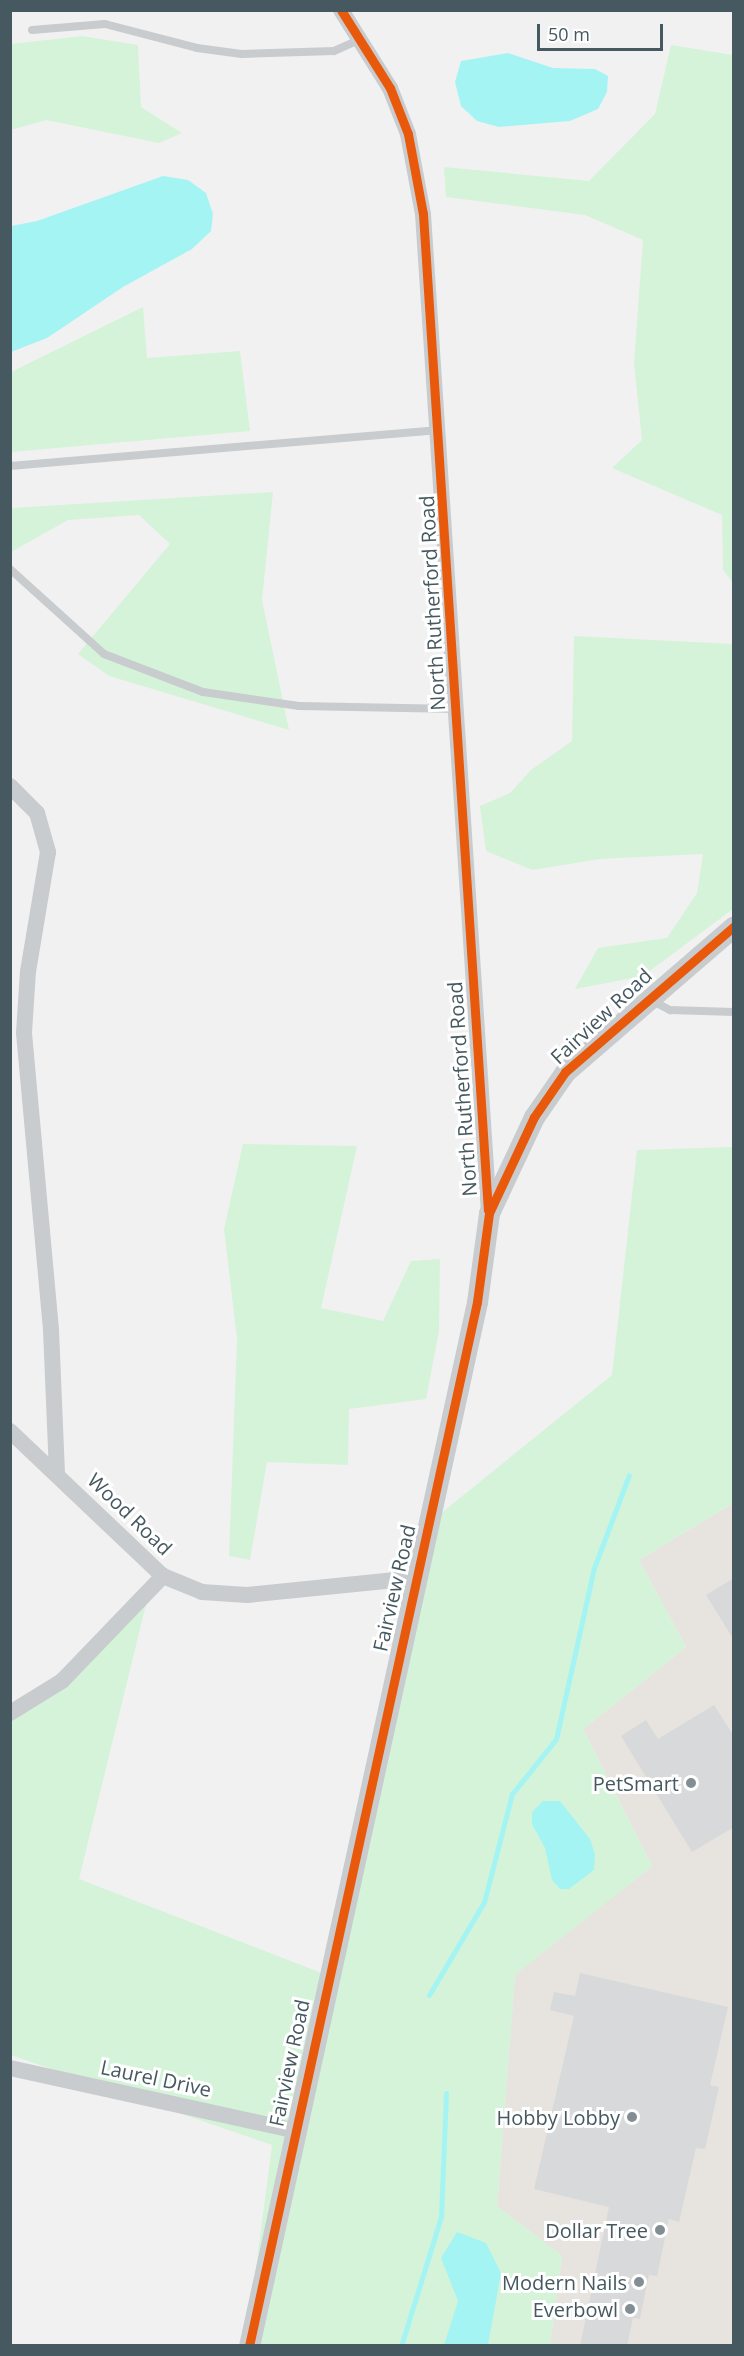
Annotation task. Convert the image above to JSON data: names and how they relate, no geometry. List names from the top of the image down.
{
  "streets": {
    "street": [
      "North Rutherford Road",
      "Fairview Road",
      "Wood Road",
      "Laurel Drive"
    ]
  },
  "crossings": [
    ["North Rutherford Road", "Fairview Road"],
    ["Fairview Road", "Wood Road"],
    ["Fairview Road", "Laurel Drive"]
  ],
  "places": [
    "PetSmart",
    "Hobby Lobby",
    "Dollar Tree",
    "Modern Nails",
    "Everbowl"
  ],
  "scale_bar": "50 m"
}
